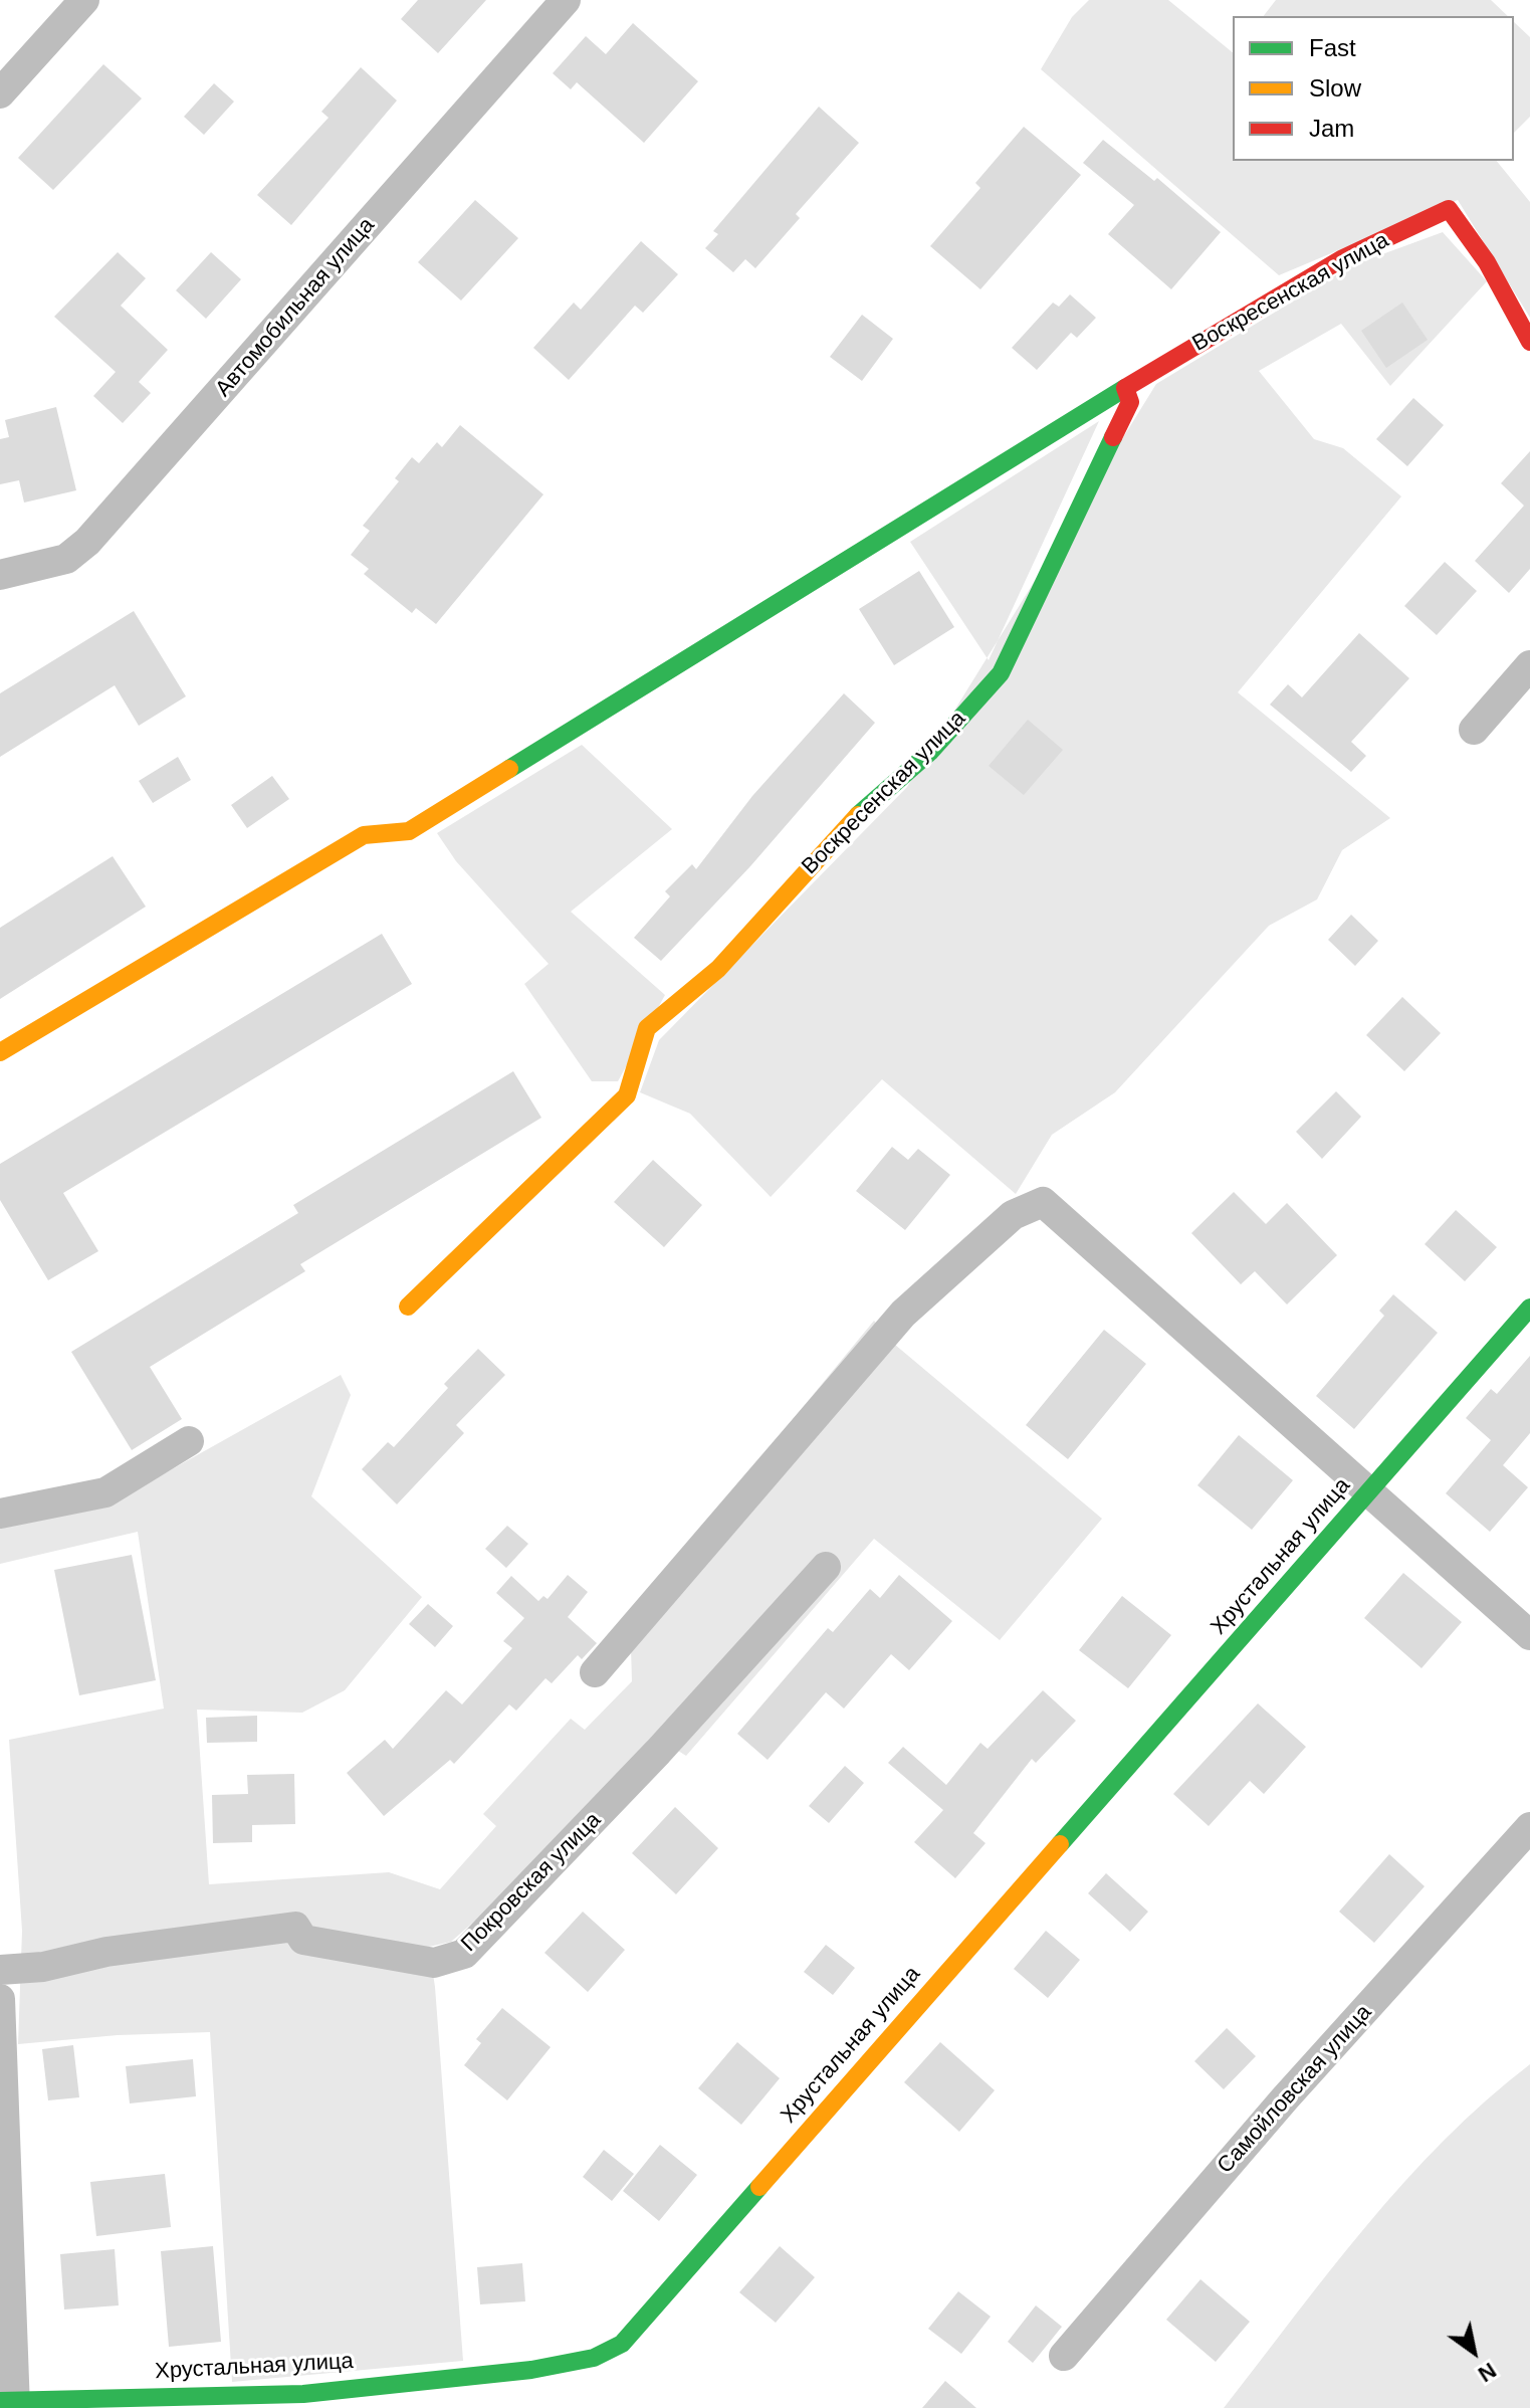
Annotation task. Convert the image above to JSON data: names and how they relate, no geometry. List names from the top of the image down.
{
  "streets": {
    "street": [
      "Воскресенская улица",
      "Автомобильная улица",
      "Хрустальная улица",
      "Покровская улица",
      "Самойловская улица"
    ]
  },
  "legend": ["Fast", "Slow", "Jam"],
  "north": "bottom right"
}
